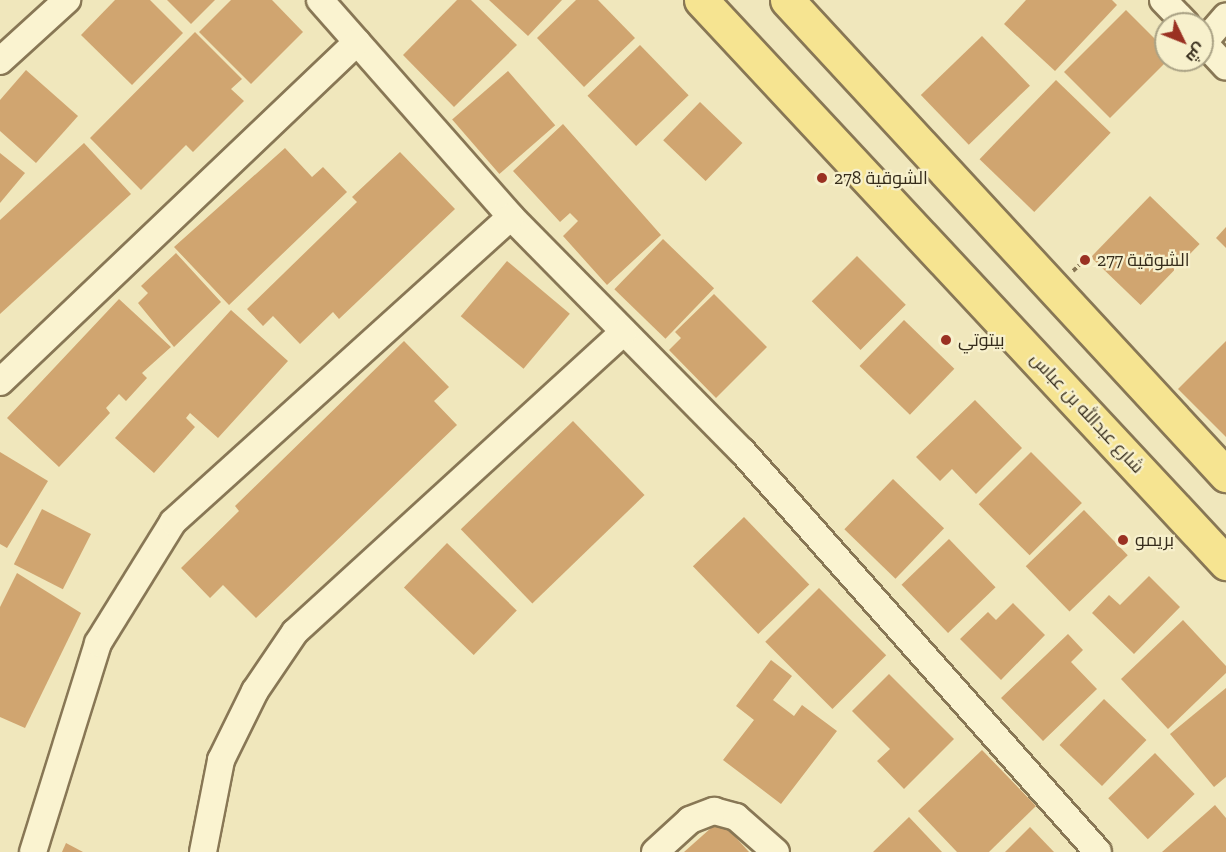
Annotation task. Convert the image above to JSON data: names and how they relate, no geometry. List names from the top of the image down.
{
  "streets": {
    "main road": ["شارع عبدالله بن عباس"]
  },
  "places": [
    "الشوقية 278",
    "الشوقية 277",
    "بيتوتي",
    "بريمو"
  ],
  "north": "bottom right"
}
